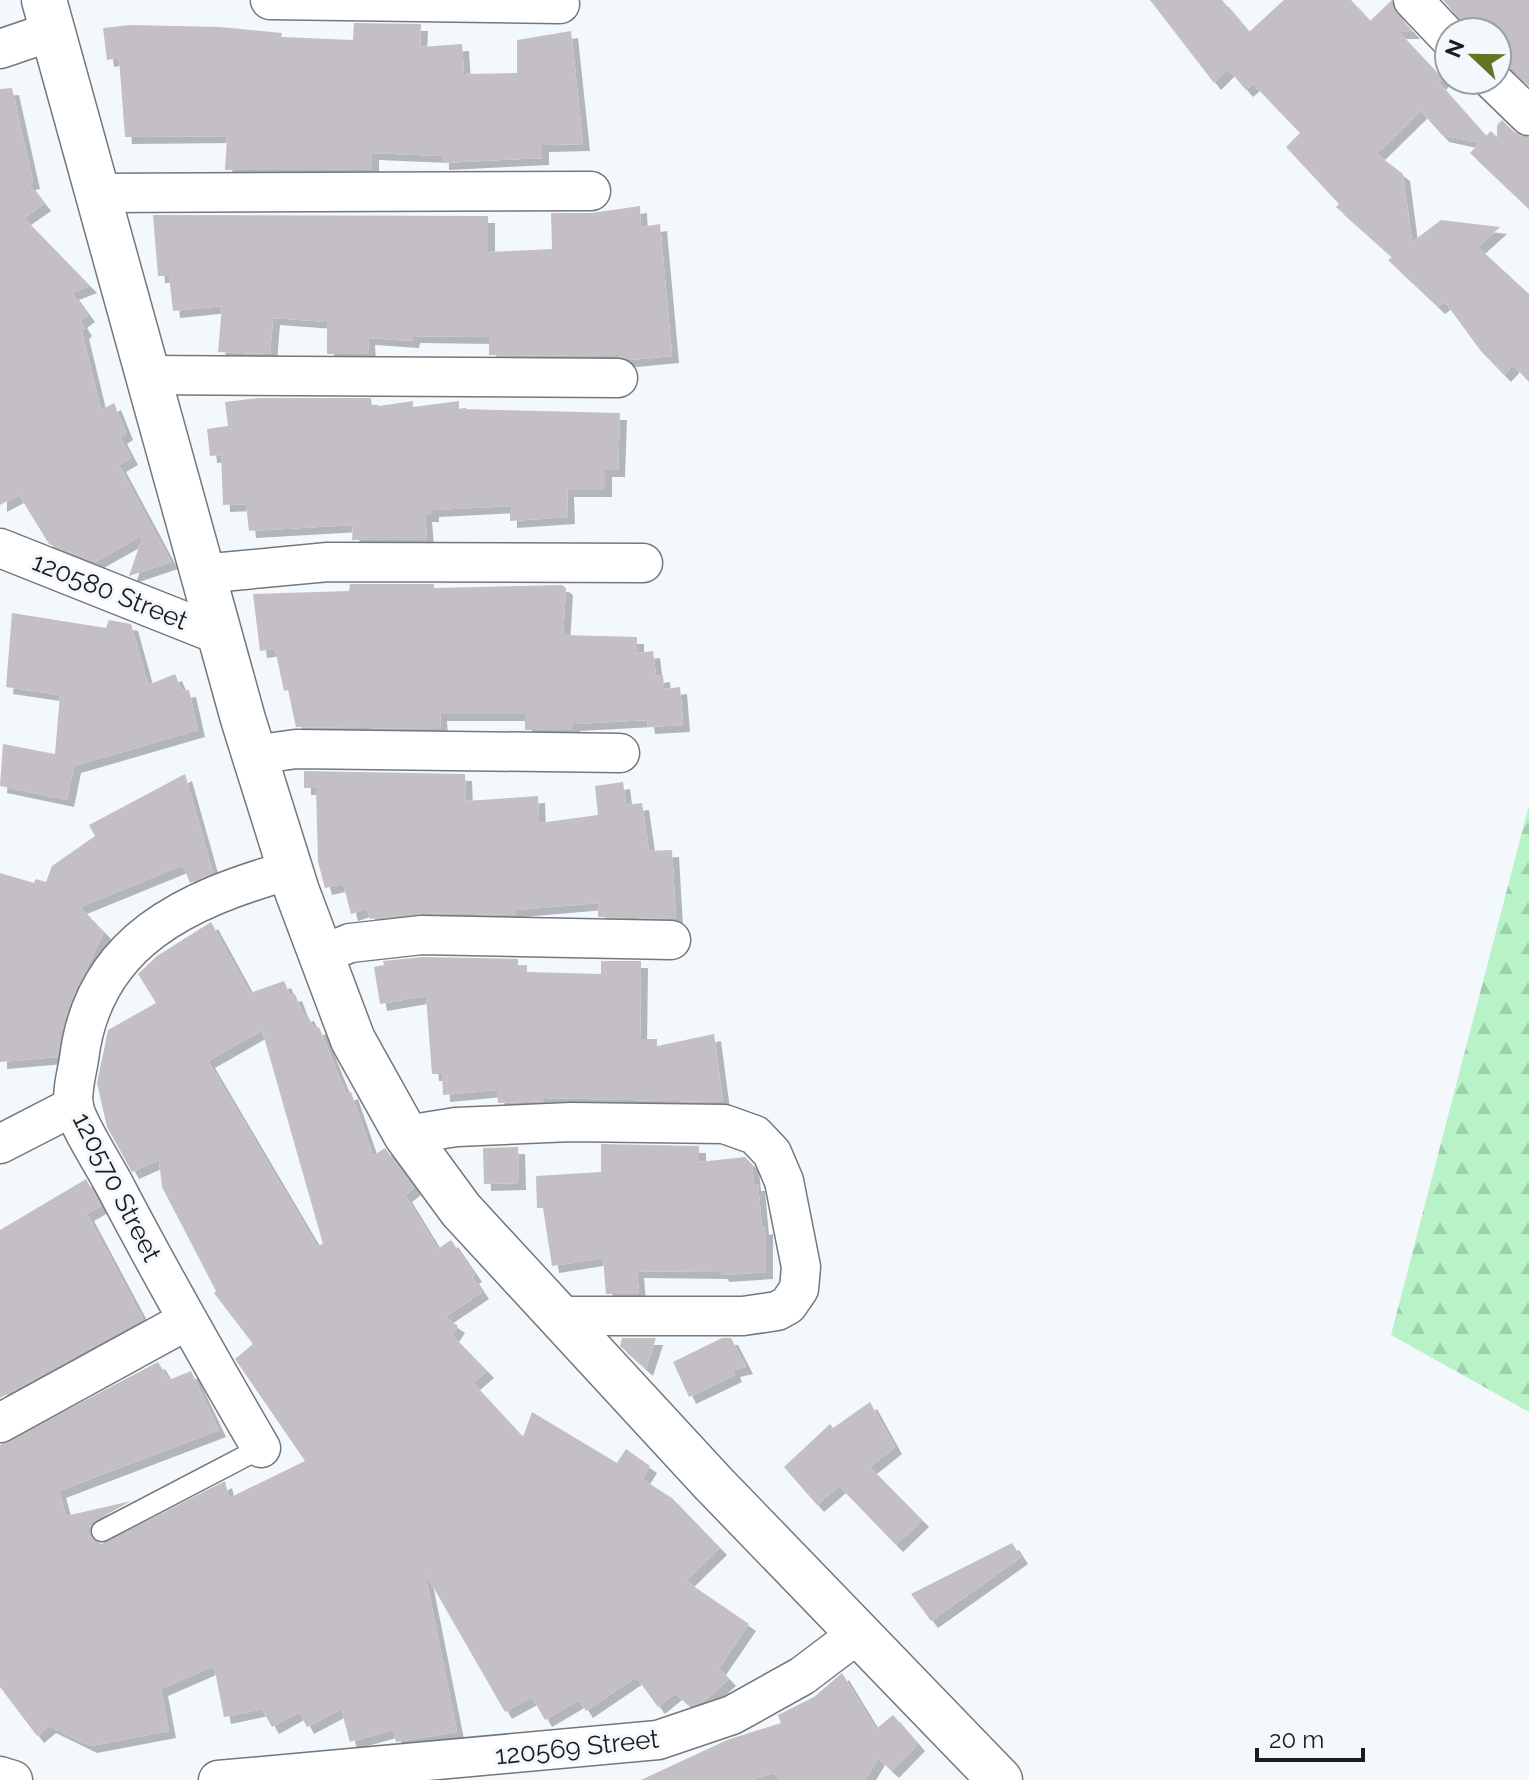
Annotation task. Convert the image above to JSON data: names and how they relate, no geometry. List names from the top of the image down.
{
  "streets": {
    "street": ["120580 Street", "120570 Street", "120569 Street"]
  },
  "scale_bar": "20 m",
  "north": "left"
}
